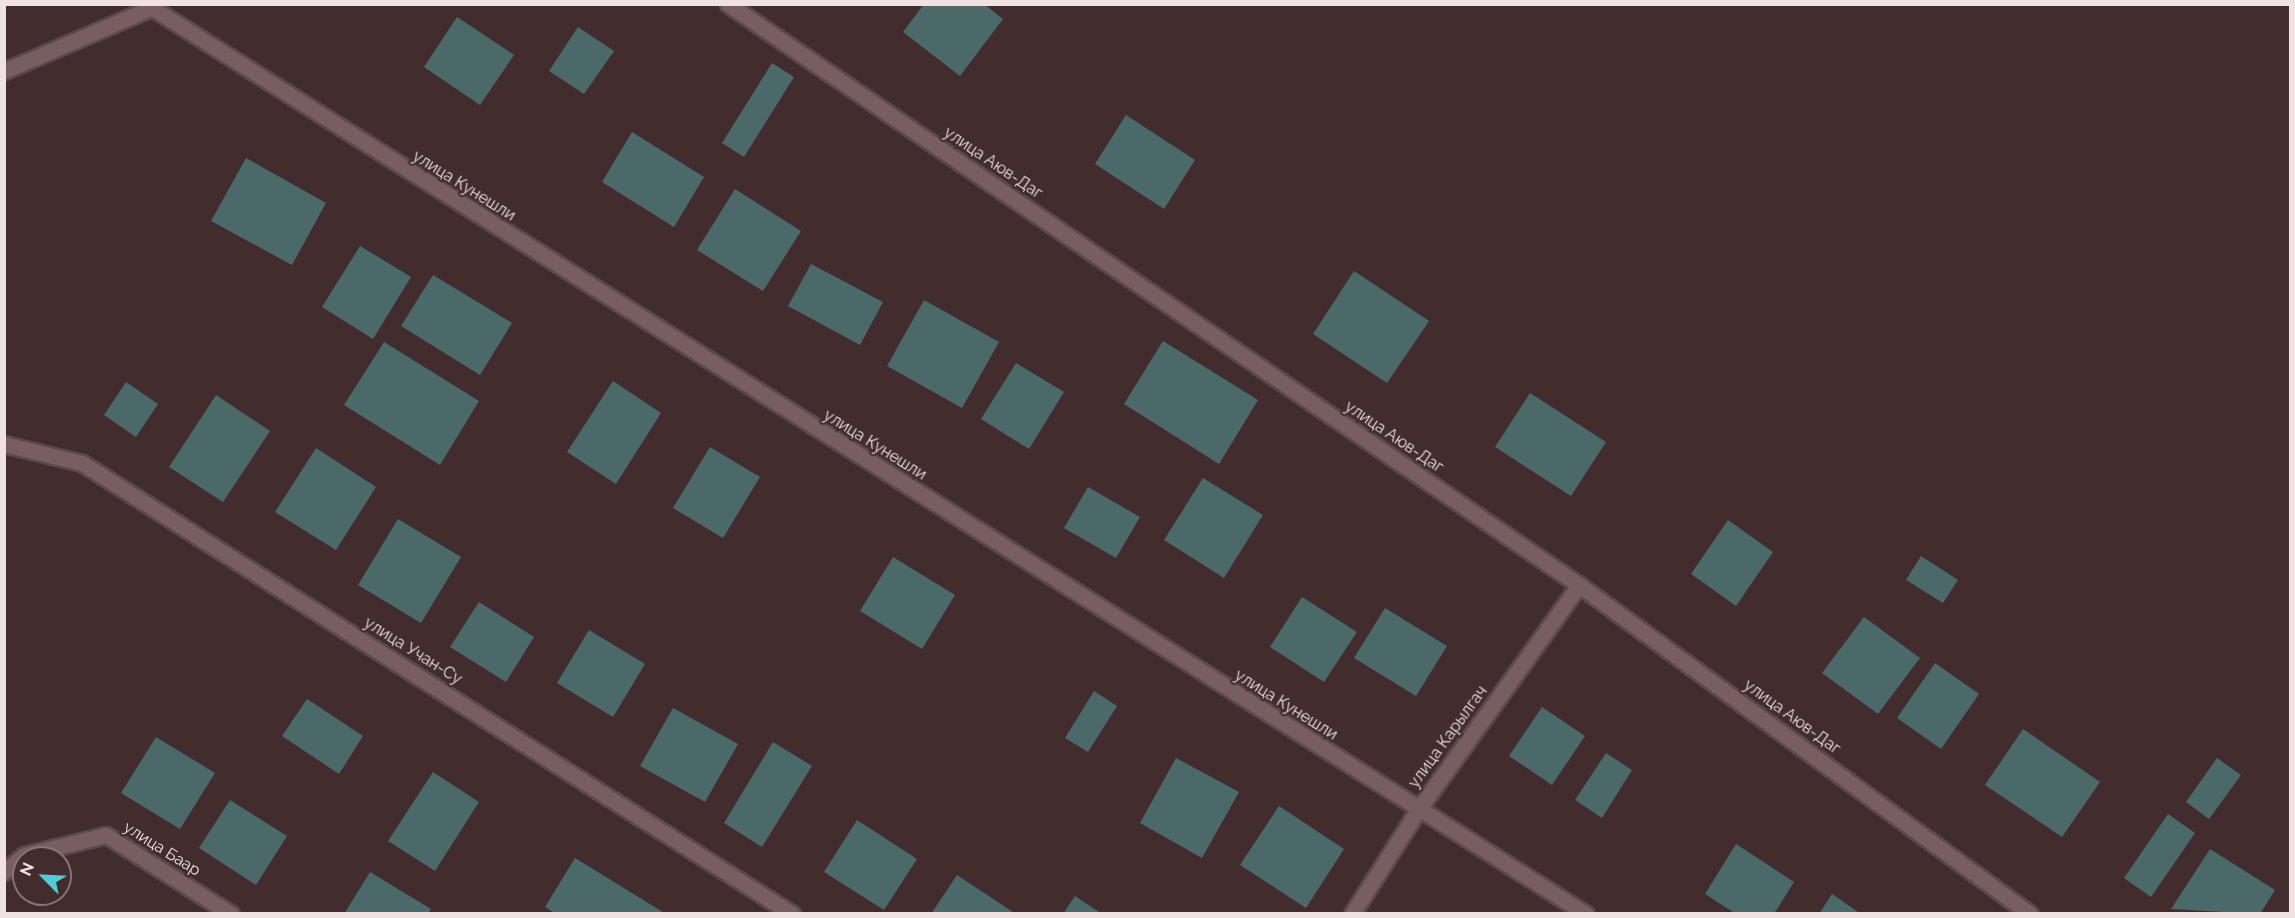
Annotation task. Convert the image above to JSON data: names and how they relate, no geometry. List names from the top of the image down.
{
  "streets": {
    "street": [
      "улица Аюв-Даг",
      "улица Кунешли",
      "улица Учан-Су",
      "улица Карылгач",
      "улица Баар"
    ]
  },
  "crossings": [
    ["улица Аюв-Даг", "улица Карылгач"],
    ["улица Кунешли", "улица Карылгач"]
  ],
  "north": "top left"
}
